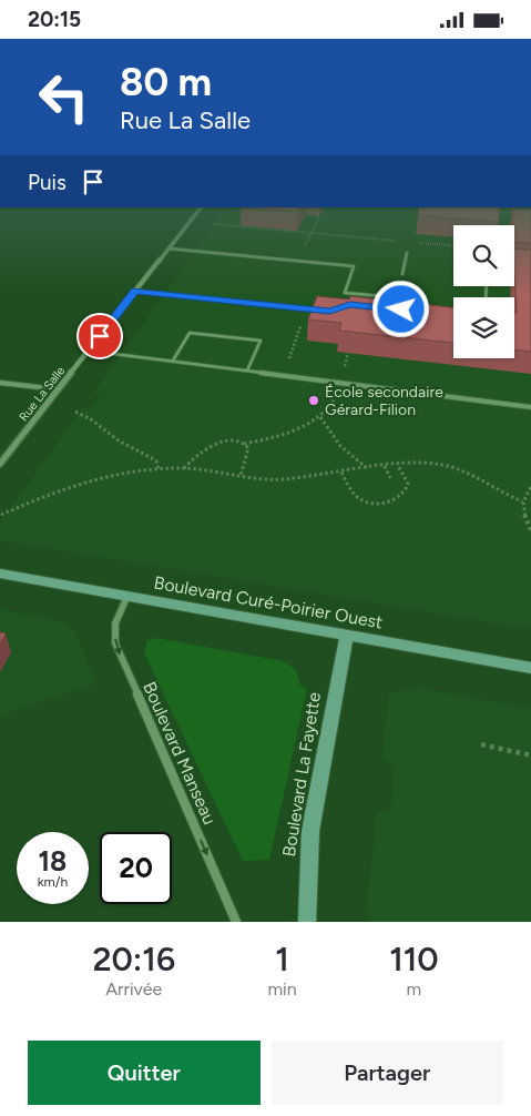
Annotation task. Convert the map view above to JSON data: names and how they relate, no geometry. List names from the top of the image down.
{
  "streets": {
    "main road": ["Boulevard Curé-Poirier Ouest", "Boulevard La Fayette"],
    "street": ["Rue La Salle", "Boulevard Manseau"]
  },
  "crossings": [
    ["Boulevard Curé-Poirier Ouest", "Boulevard Manseau"],
    ["Boulevard Curé-Poirier Ouest", "Boulevard La Fayette"]
  ],
  "one_way": ["Boulevard Manseau"],
  "places": ["École secondaire Gérard-Filion"],
  "page": {
    "status": "20:15",
    "turn": ["80 m", "Rue La Salle"],
    "then": "Puis",
    "speed": "18 km/h",
    "limit": "20",
    "eta": [
      "20:16",
      "Arrivée",
      "1",
      "min",
      "110",
      "m"
    ],
    "buttons": ["Quitter", "Partager"]
  }
}
